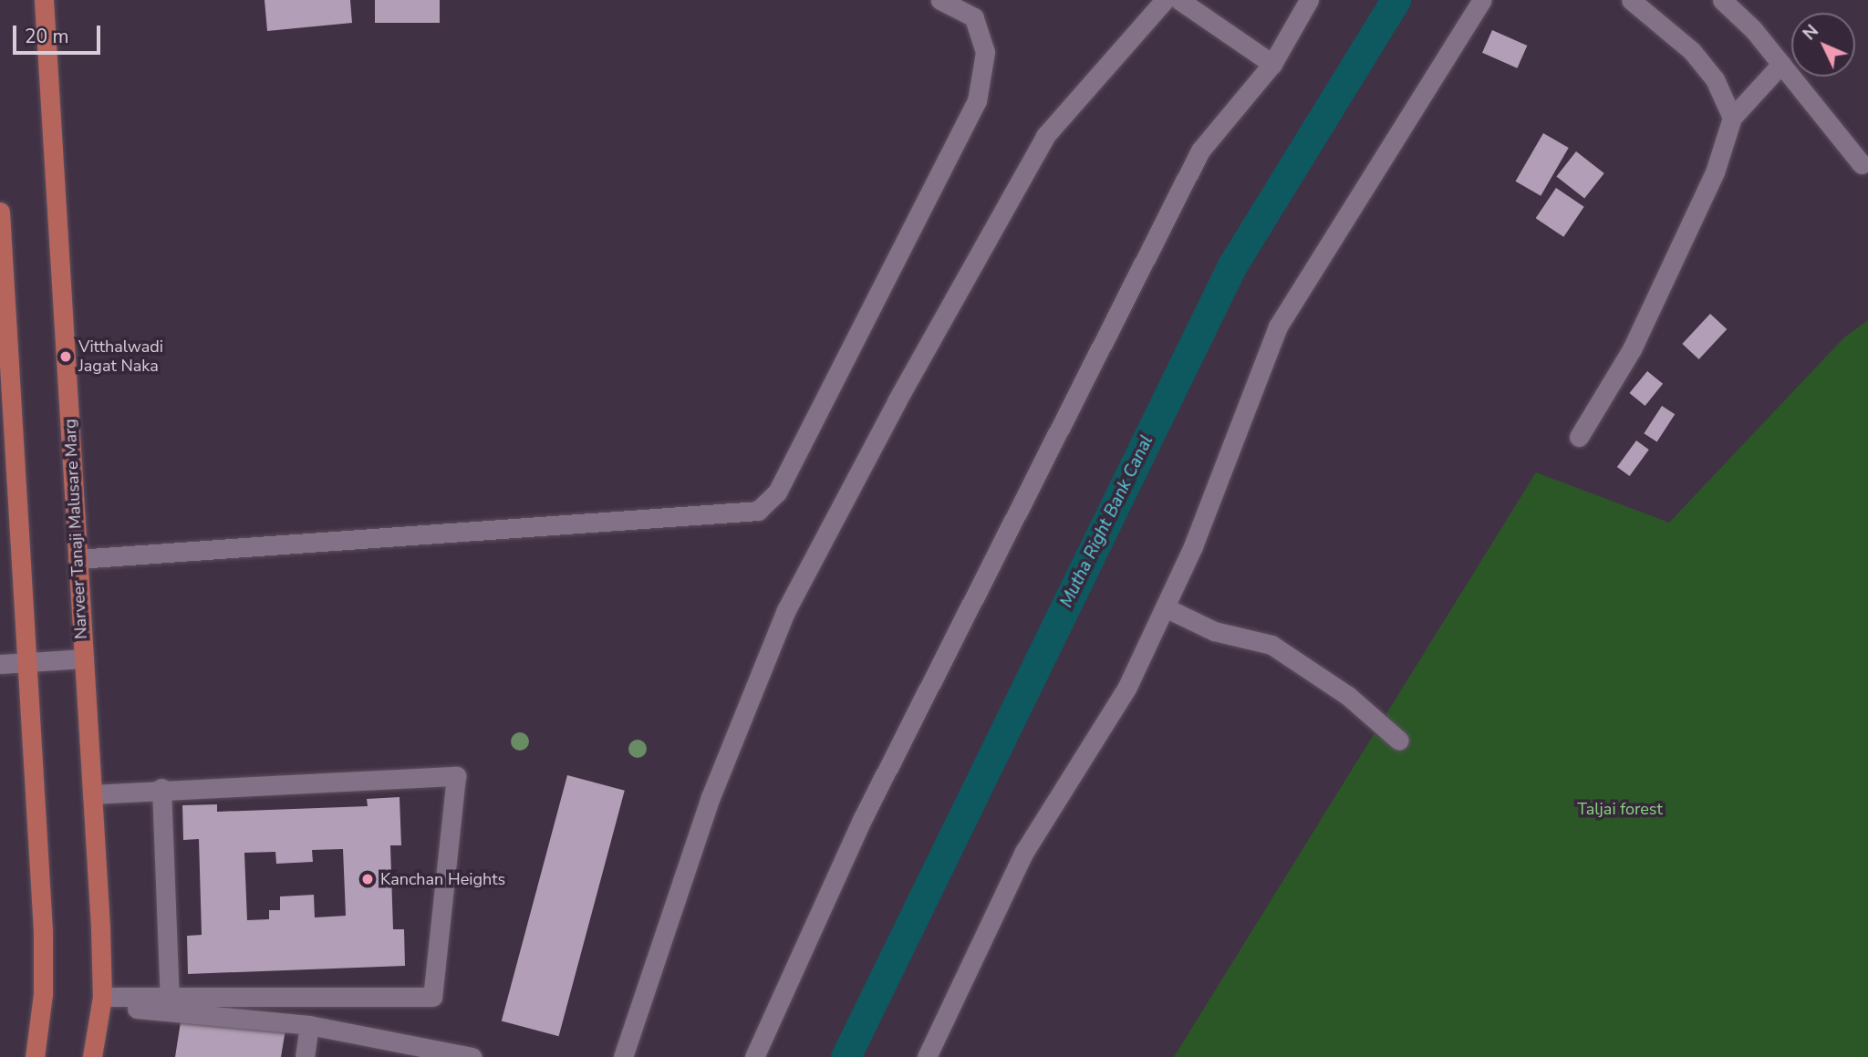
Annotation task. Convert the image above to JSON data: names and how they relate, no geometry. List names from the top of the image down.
{
  "streets": {
    "main road": ["Narveer Tanaji Malusare Marg"]
  },
  "water": ["Mutha Right Bank Canal"],
  "parks": ["Taljai forest"],
  "places": ["Vitthalwadi Jagat Naka", "Kanchan Heights"],
  "scale_bar": "20 m",
  "north": "top left"
}
